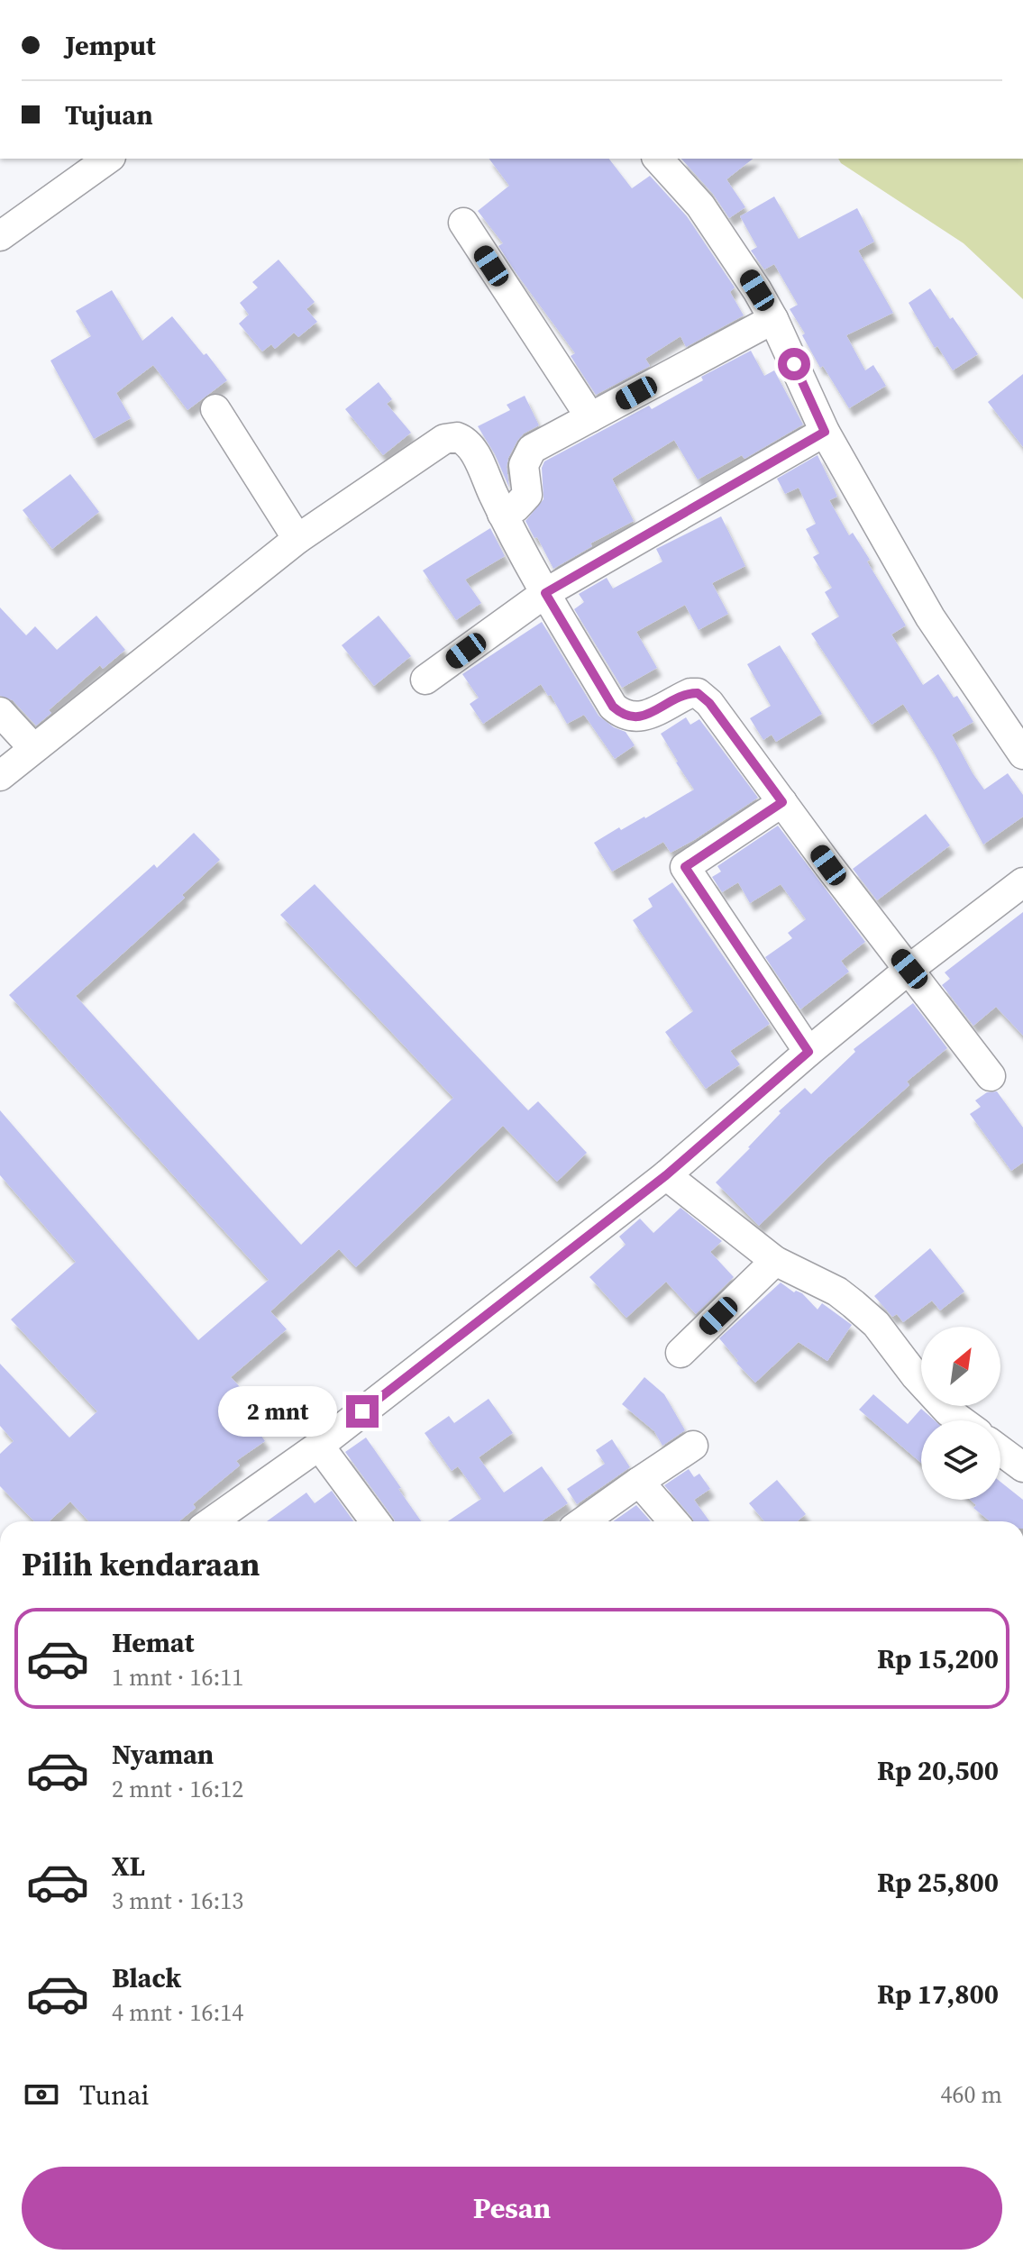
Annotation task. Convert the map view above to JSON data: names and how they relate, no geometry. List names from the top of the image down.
{
  "north": "top right",
  "page": {
    "banner": ["Jemput", "Tujuan"],
    "bubble": "2 mnt",
    "heading": "Pilih kendaraan",
    "list": [
      {
        "name": "Hemat",
        "note": "1 mnt · 16:11",
        "value": "Rp 15,200"
      },
      {
        "name": "Nyaman",
        "note": "2 mnt · 16:12",
        "value": "Rp 20,500"
      },
      {
        "name": "XL",
        "note": "3 mnt · 16:13",
        "value": "Rp 25,800"
      },
      {
        "name": "Black",
        "note": "4 mnt · 16:14",
        "value": "Rp 17,800"
      }
    ],
    "pay": ["Tunai", "460 m"],
    "buttons": "Pesan"
  }
}
